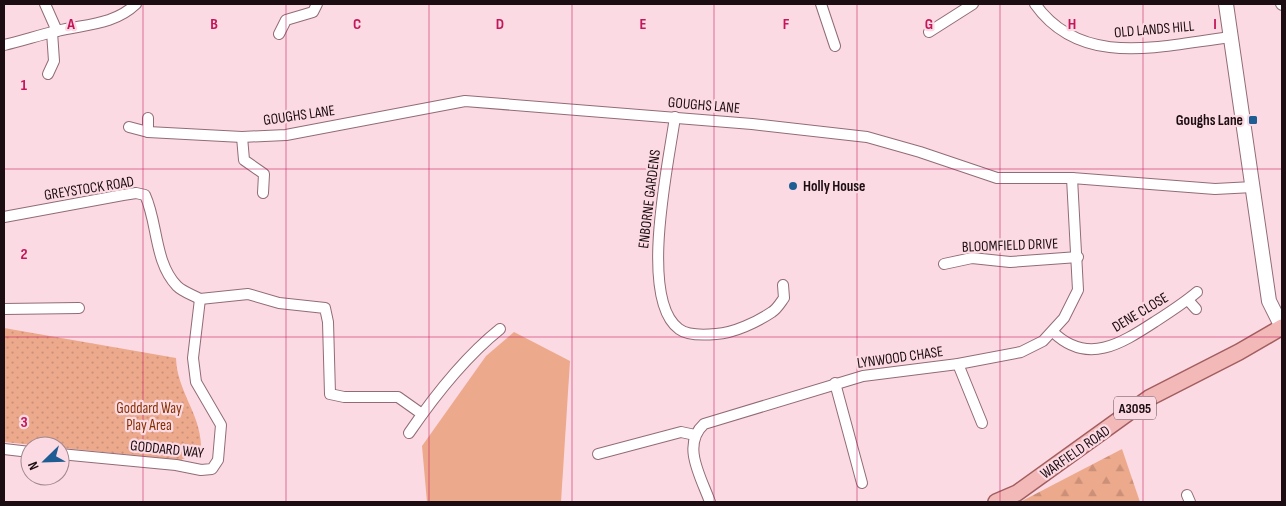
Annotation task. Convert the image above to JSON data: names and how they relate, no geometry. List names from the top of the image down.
{
  "streets": {
    "main road": ["A3095", "WARFIELD ROAD"],
    "street": [
      "OLD LANDS HILL",
      "GOUGHS LANE",
      "GREYSTOCK ROAD",
      "ENBORNE GARDENS",
      "BLOOMFIELD DRIVE",
      "DENE CLOSE",
      "LYNWOOD CHASE",
      "GODDARD WAY"
    ]
  },
  "crossings": [
    ["GOUGHS LANE", "ENBORNE GARDENS"],
    ["GOUGHS LANE", "LYNWOOD CHASE"],
    ["GREYSTOCK ROAD", "GODDARD WAY"],
    ["BLOOMFIELD DRIVE", "LYNWOOD CHASE"],
    ["DENE CLOSE", "LYNWOOD CHASE"]
  ],
  "parks": ["Goddard Way Play Area"],
  "places": {
    "transit": ["Goughs Lane"],
    "other": ["Holly House"]
  },
  "north": "bottom left",
  "grid": {
    "columns": [
      "A",
      "B",
      "C",
      "D",
      "E",
      "F",
      "G",
      "H",
      "I"
    ],
    "rows": ["1", "2", "3"]
  }
}
